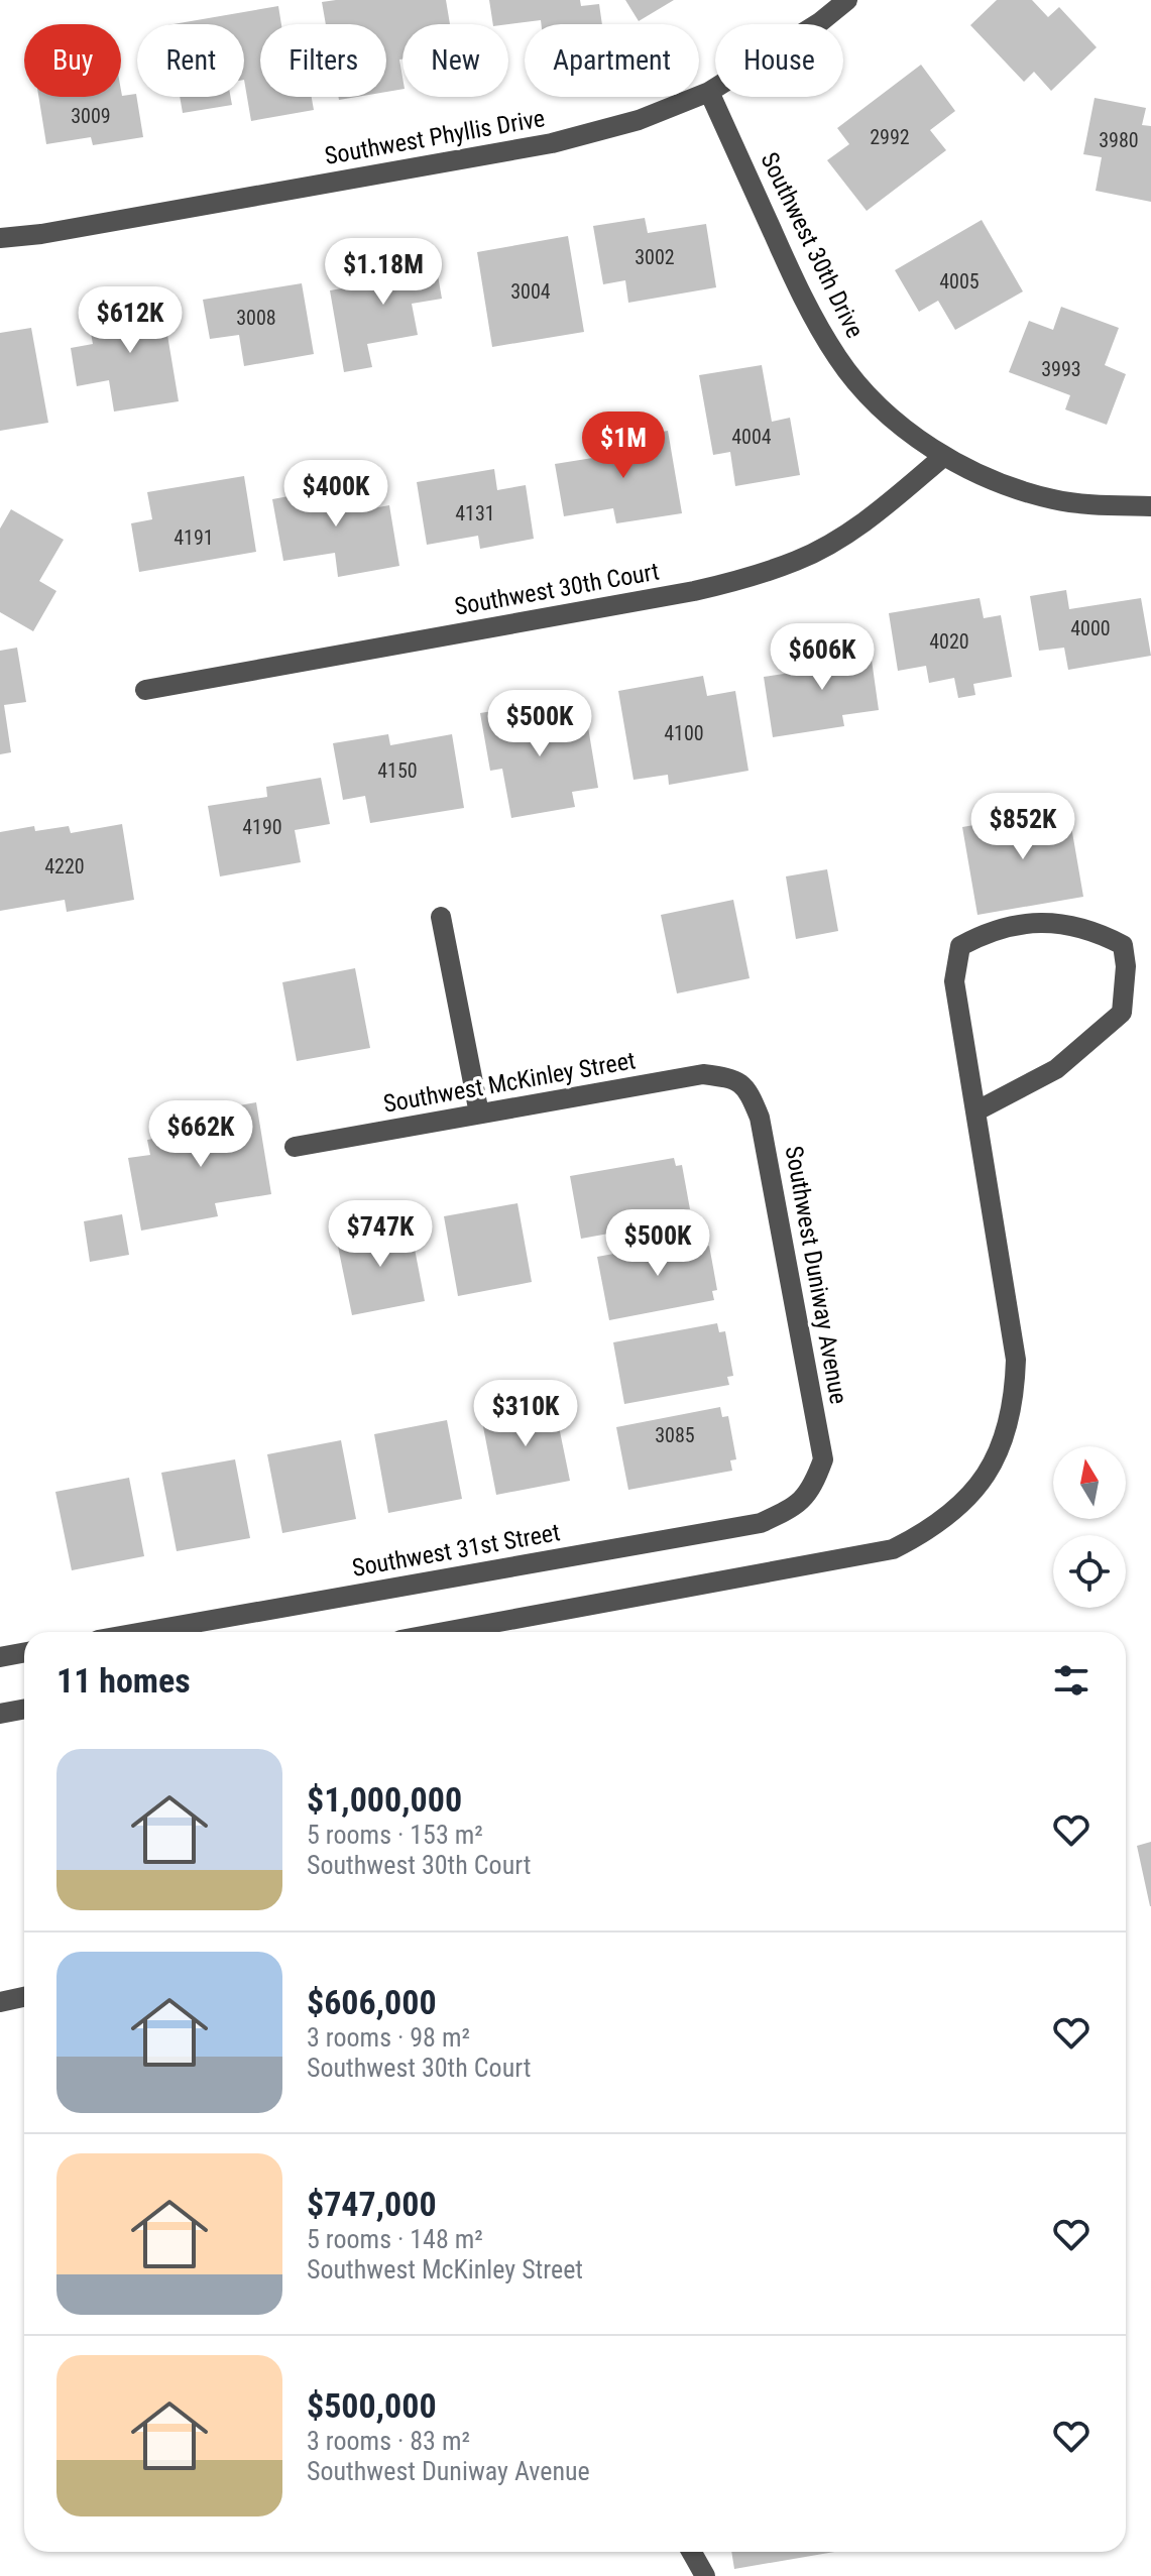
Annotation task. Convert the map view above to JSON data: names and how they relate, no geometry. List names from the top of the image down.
{
  "streets": {
    "street": [
      "Southwest Phyllis Drive",
      "Southwest 30th Drive",
      "Southwest 30th Court",
      "Southwest McKinley Street",
      "Southwest Duniway Avenue",
      "Southwest 31st Street"
    ]
  },
  "crossings": [
    ["Southwest Phyllis Drive", "Southwest 30th Drive"],
    ["Southwest 30th Drive", "Southwest 30th Court"],
    ["Southwest McKinley Street", "Southwest Duniway Avenue"],
    ["Southwest Duniway Avenue", "Southwest 31st Street"]
  ],
  "house_numbers": [
    "3009",
    "2992",
    "3980",
    "3002",
    "4005",
    "3004",
    "3008",
    "3993",
    "4004",
    "4131",
    "4191",
    "4000",
    "4020",
    "4100",
    "4150",
    "4190",
    "4220",
    "3085"
  ],
  "north": "top",
  "page": {
    "chip": [
      "Buy",
      "Rent",
      "Filters",
      "New",
      "Apartment",
      "House"
    ],
    "price": [
      "$1.18M",
      "$612K",
      "$1M",
      "$400K",
      "$606K",
      "$500K",
      "$852K",
      "$662K",
      "$747K",
      "$500K",
      "$310K"
    ],
    "heading": "11 homes",
    "list": [
      {
        "name": "$1,000,000",
        "note": "5 rooms · 153 m² · Southwest 30th Court"
      },
      {
        "name": "$606,000",
        "note": "3 rooms · 98 m² · Southwest 30th Court"
      },
      {
        "name": "$747,000",
        "note": "5 rooms · 148 m² · Southwest McKinley Street"
      },
      {
        "name": "$500,000",
        "note": "3 rooms · 83 m² · Southwest Duniway Avenue"
      }
    ]
  }
}
